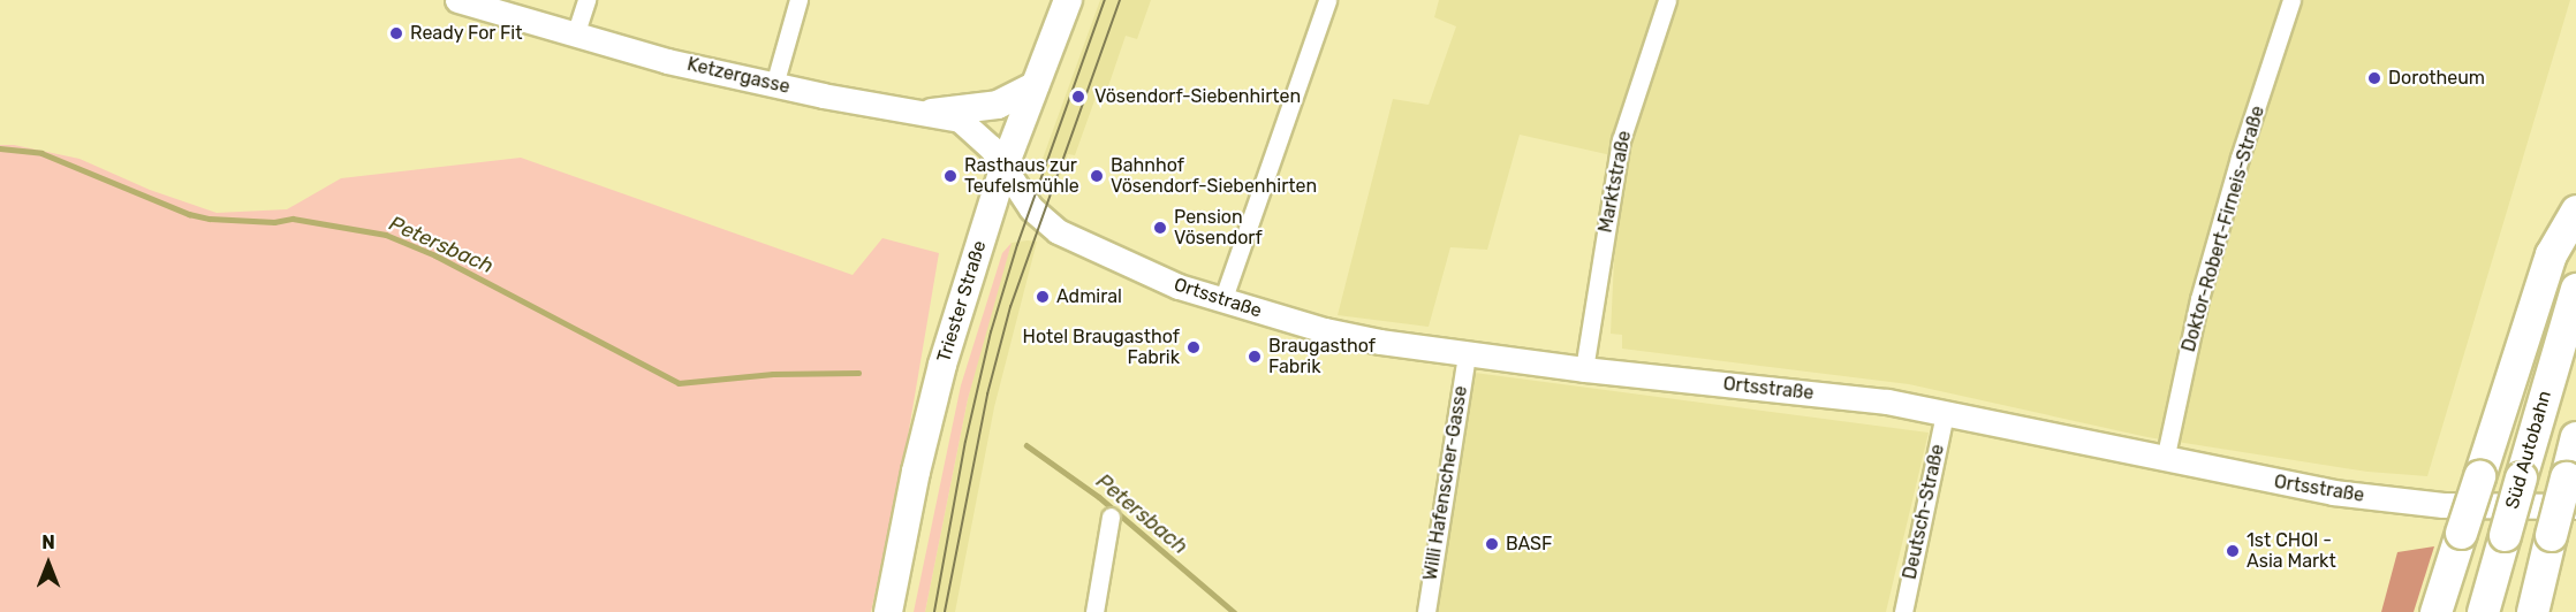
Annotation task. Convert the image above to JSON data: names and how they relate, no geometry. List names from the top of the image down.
{
  "streets": {
    "highway": ["Süd Autobahn"],
    "main road": ["Ketzergasse", "Ortsstraße", "Triester Straße"],
    "street": [
      "Marktstraße",
      "Doktor-Robert-Firneis-Straße",
      "Willi Hafenscher-Gasse",
      "Deutsch-Straße"
    ]
  },
  "crossings": [
    ["Ketzergasse", "Ortsstraße"],
    ["Ketzergasse", "Triester Straße"],
    ["Marktstraße", "Ortsstraße"],
    ["Doktor-Robert-Firneis-Straße", "Ortsstraße"],
    ["Ortsstraße", "Triester Straße"],
    ["Ortsstraße", "Willi Hafenscher-Gasse"],
    ["Ortsstraße", "Deutsch-Straße"]
  ],
  "water": ["Petersbach"],
  "places": [
    "Ready For Fit",
    "Dorotheum",
    "Vösendorf-Siebenhirten",
    "Rasthaus zur Teufelsmühle",
    "Bahnhof Vösendorf-Siebenhirten",
    "Pension Vösendorf",
    "Admiral",
    "Hotel Braugasthof Fabrik",
    "Braugasthof Fabrik",
    "BASF",
    "1st CHOI - Asia Markt"
  ],
  "north": "top"
}
